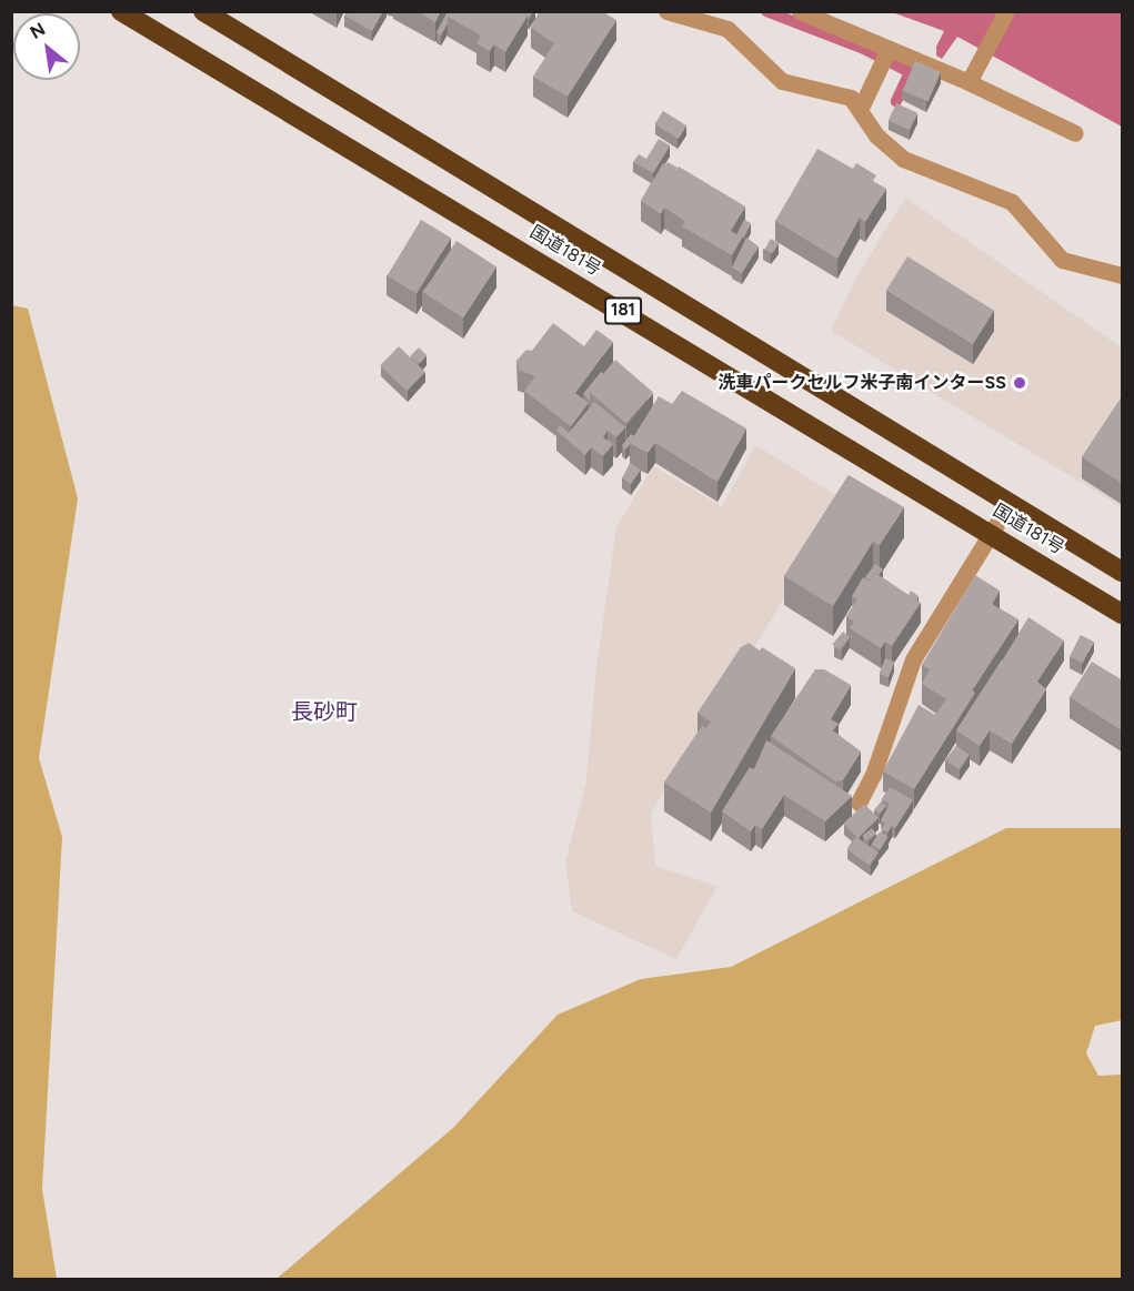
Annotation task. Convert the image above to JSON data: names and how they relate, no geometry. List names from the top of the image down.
{
  "streets": {
    "highway": ["国道181号", "181"]
  },
  "districts": ["長砂町"],
  "places": ["洗車パークセルフ米子南インターSS"],
  "north": "top left"
}
